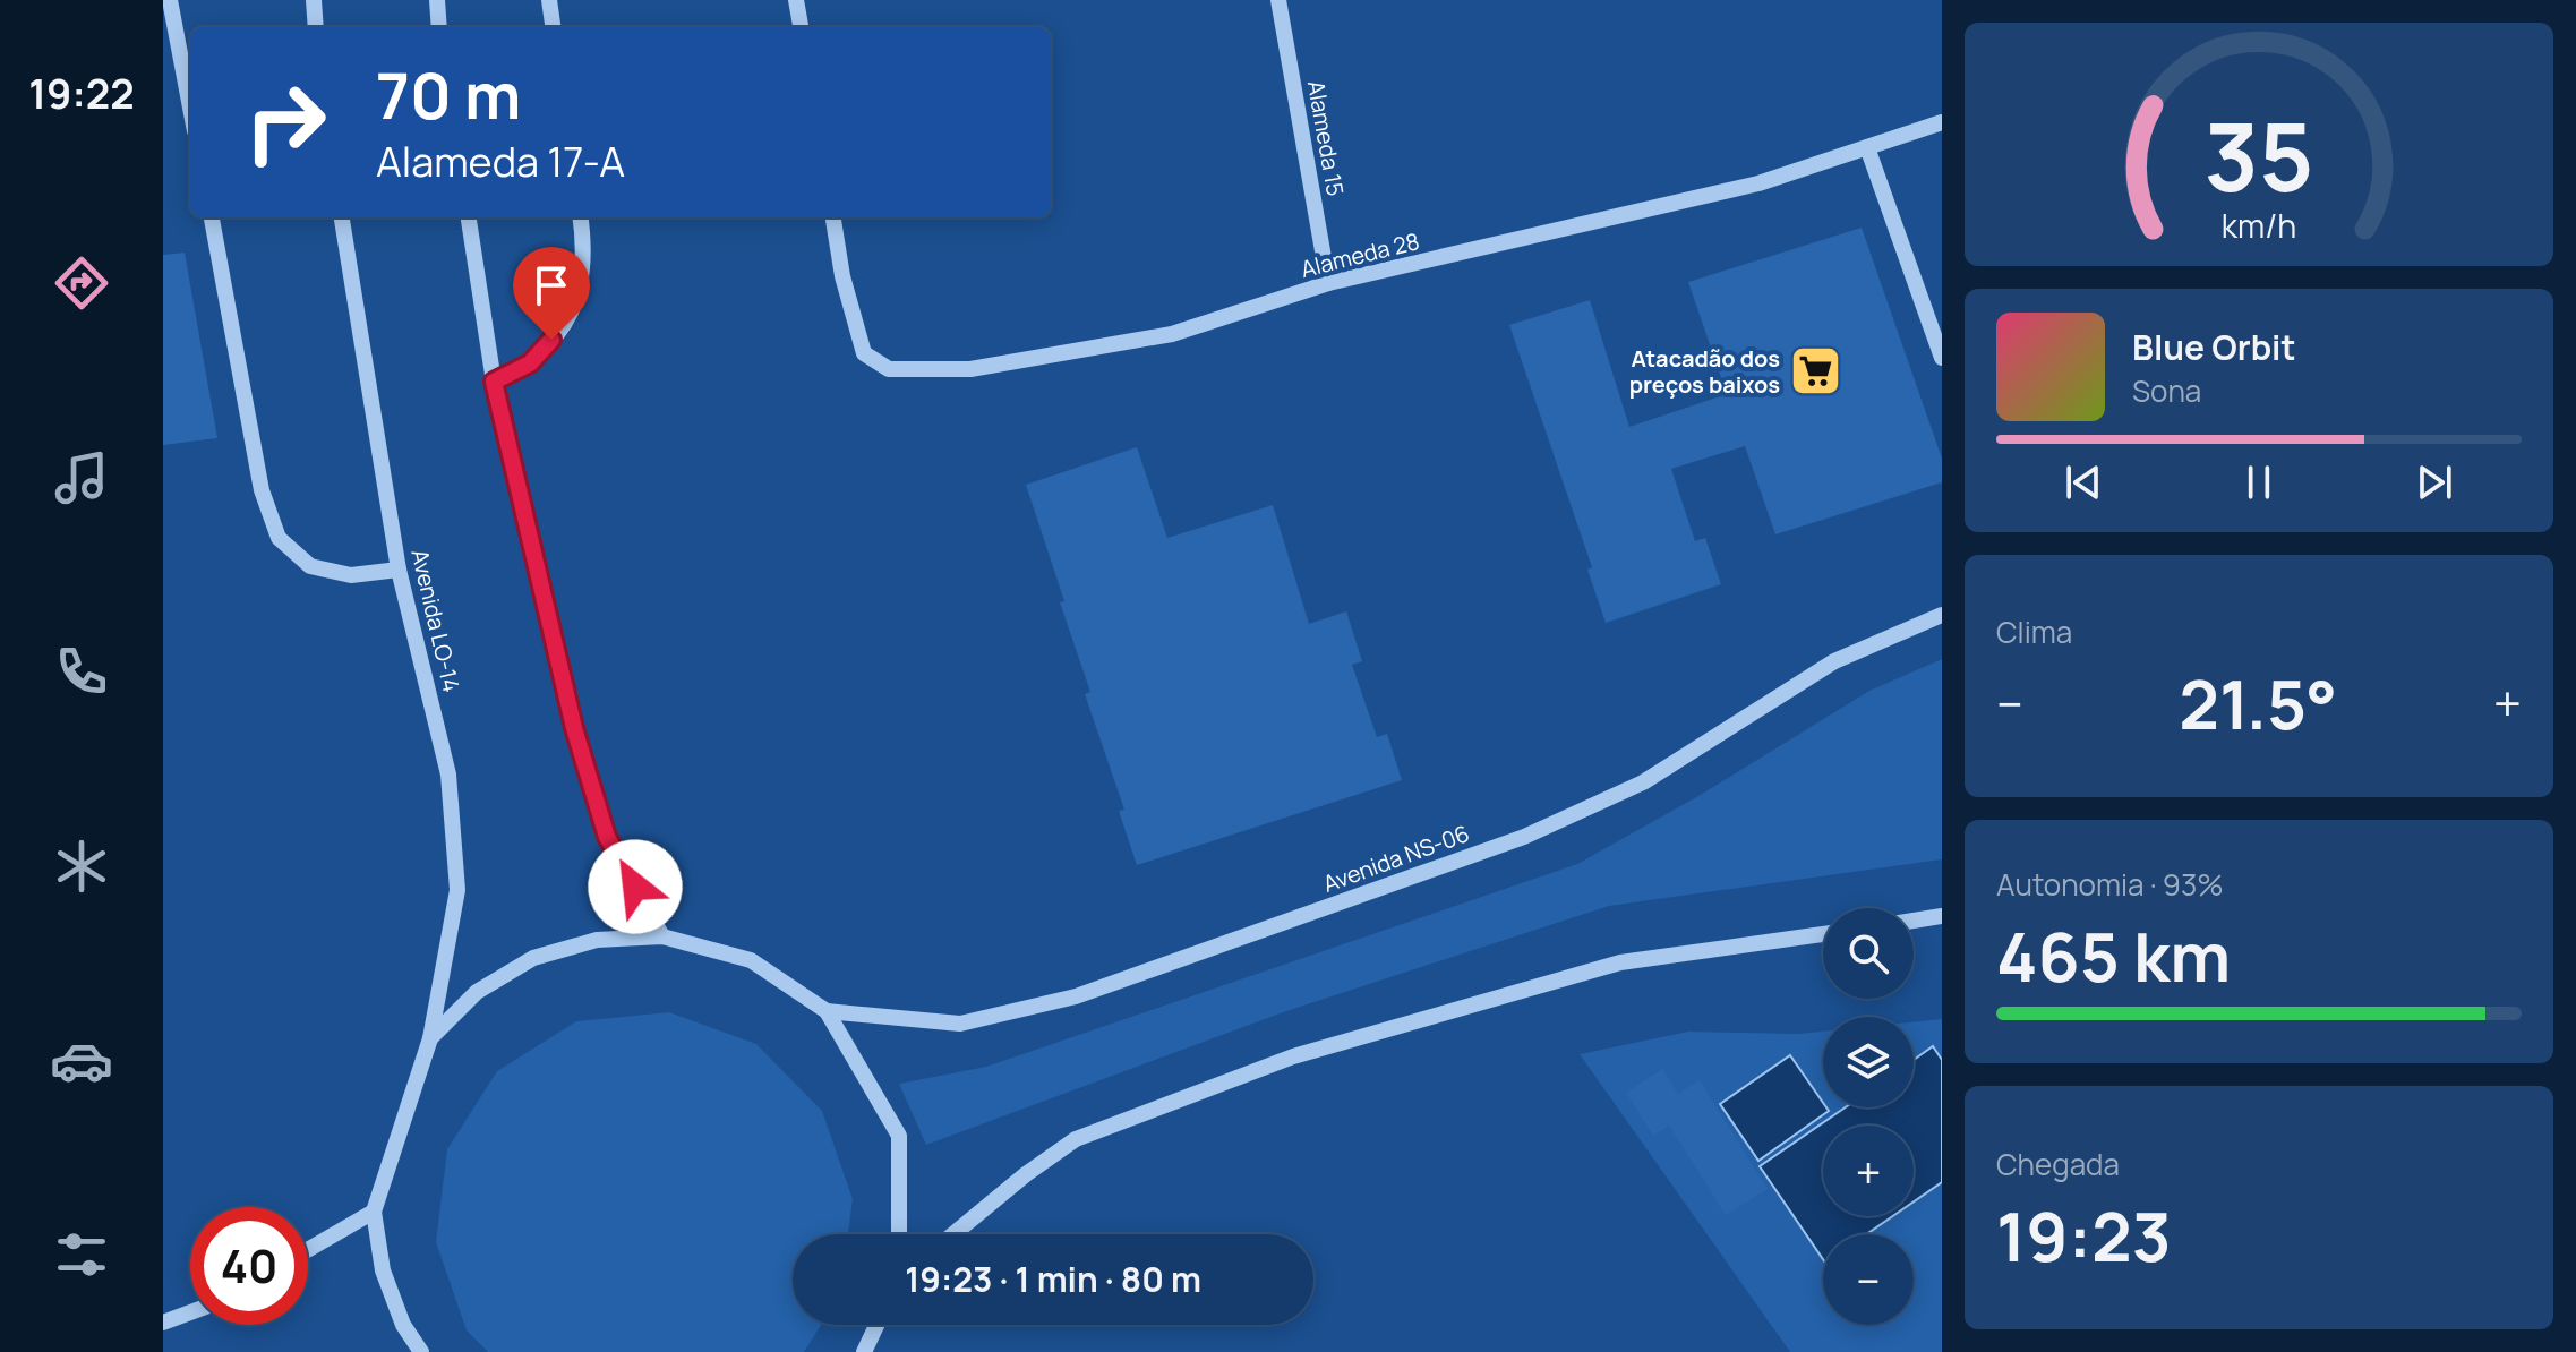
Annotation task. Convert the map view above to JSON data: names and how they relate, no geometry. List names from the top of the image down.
{
  "streets": {
    "street": [
      "Alameda 15",
      "Alameda 28",
      "Avenida LO-14",
      "Avenida NS-06"
    ]
  },
  "crossings": [
    ["Alameda 15", "Alameda 28"]
  ],
  "places": {
    "supermarket": ["Atacadão dos preços baixos"]
  },
  "page": {
    "tabs": "19:22",
    "turn": ["70 m", "Alameda 17-A"],
    "song": ["Blue Orbit", "Sona"],
    "tile": [
      "Clima",
      ["Autonomia · 93%", "465 km"],
      ["Chegada", "19:23"]
    ],
    "heat": ["−", "21.5°", "+"],
    "map_buttons": ["+", "−"],
    "limit": "40",
    "trip": "19:23 · 1 min · 80 m",
    "gauge": ["35", "km/h"]
  }
}
